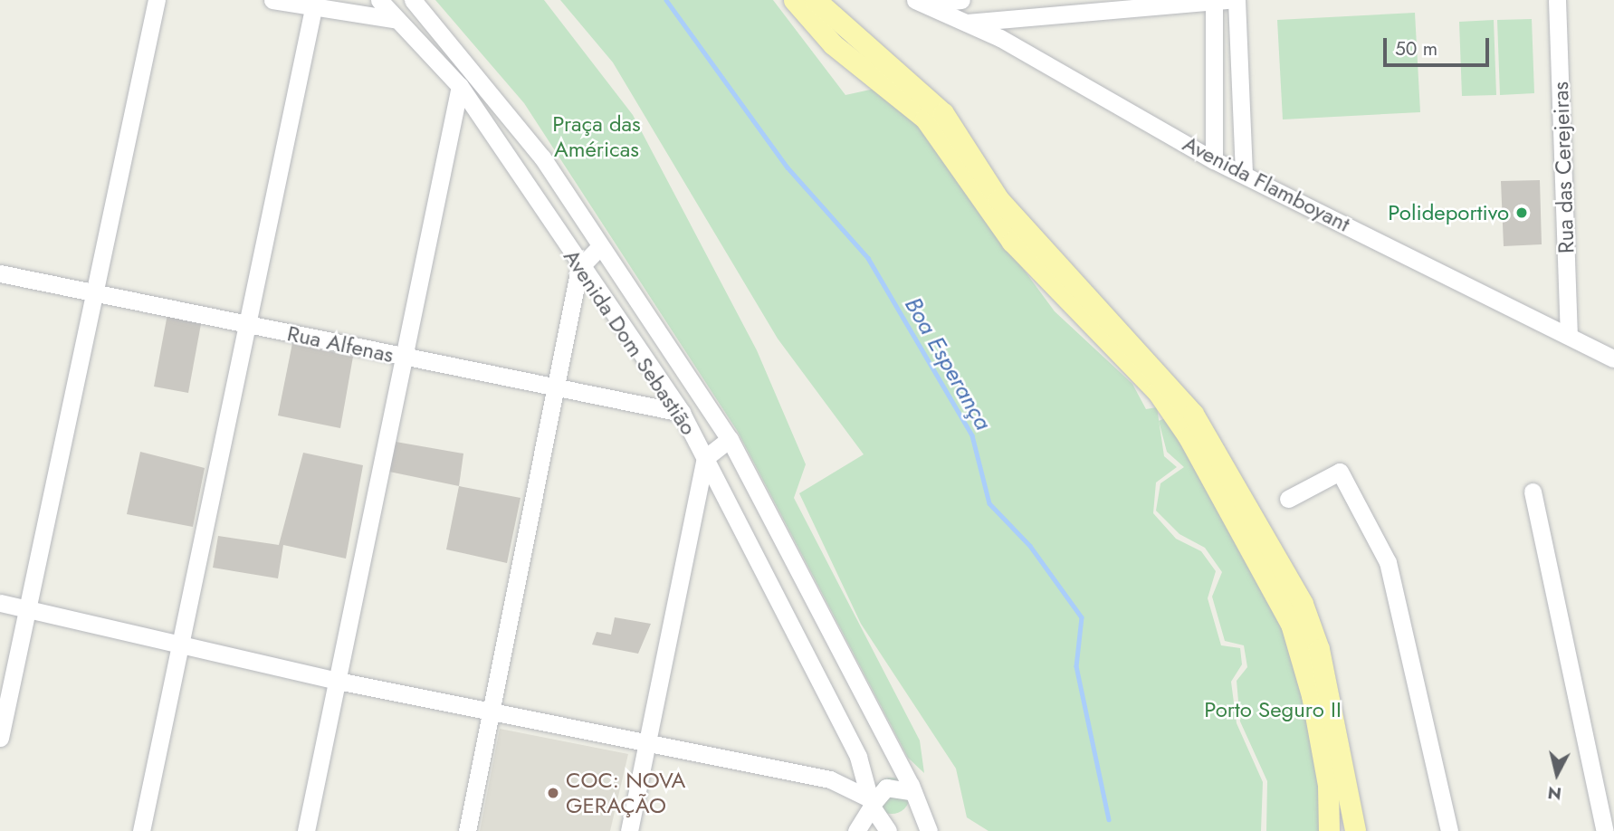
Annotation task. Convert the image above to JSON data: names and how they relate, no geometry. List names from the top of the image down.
{
  "streets": {
    "street": [
      "Rua das Cerejeiras",
      "Avenida Flamboyant",
      "Avenida Dom Sebastião",
      "Rua Alfenas"
    ]
  },
  "crossings": [
    ["Rua das Cerejeiras", "Avenida Flamboyant"],
    ["Avenida Dom Sebastião", "Rua Alfenas"]
  ],
  "water": ["Boa Esperança"],
  "parks": ["Praça das Américas", "Porto Seguro II"],
  "places": ["Polideportivo", "COC: NOVA GERAÇÃO"],
  "scale_bar": "50 m",
  "north": "bottom"
}
